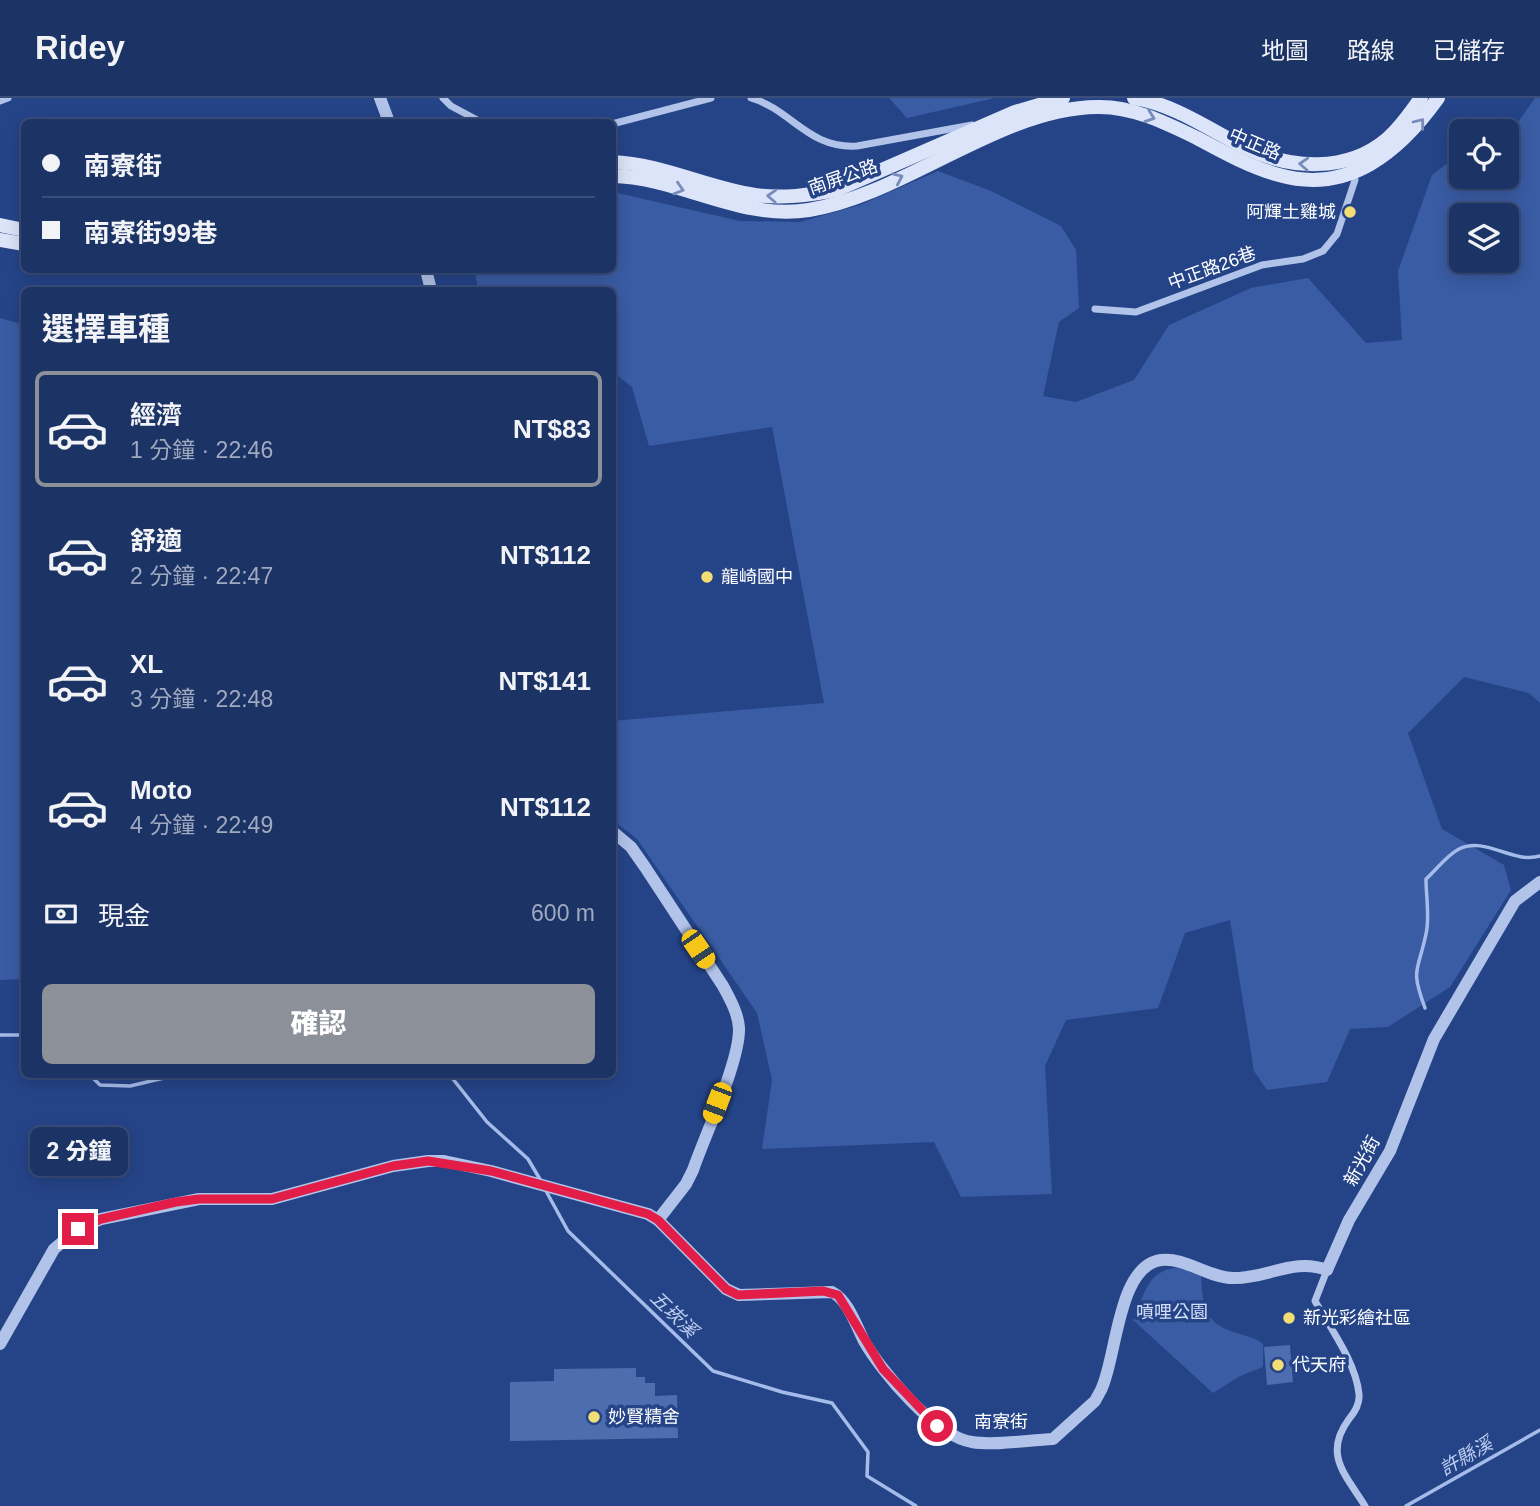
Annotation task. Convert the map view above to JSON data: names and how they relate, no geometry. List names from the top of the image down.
{
  "streets": {
    "main road": ["中正路", "南屏公路"],
    "street": ["中正路26巷", "新光街", "南寮街"]
  },
  "crossings": [
    ["中正路", "南屏公路"],
    ["中正路", "中正路26巷"],
    ["新光街", "南寮街"]
  ],
  "water": ["五崁溪", "許縣溪"],
  "parks": ["嗊哩公園"],
  "places": [
    "阿輝土雞城",
    "龍崎國中",
    "新光彩繪社區",
    "代天府",
    "妙賢精舍"
  ],
  "page": {
    "header": "Ridey",
    "nav": ["地圖", "路線", "已儲存"],
    "banner": ["南寮街", "南寮街99巷"],
    "heading": "選擇車種",
    "list": [
      {
        "name": "經濟",
        "note": "1 分鐘 · 22:46",
        "value": "NT$83"
      },
      {
        "name": "舒適",
        "note": "2 分鐘 · 22:47",
        "value": "NT$112"
      },
      {
        "name": "XL",
        "note": "3 分鐘 · 22:48",
        "value": "NT$141"
      },
      {
        "name": "Moto",
        "note": "4 分鐘 · 22:49",
        "value": "NT$112"
      }
    ],
    "pay": ["現金", "600 m"],
    "buttons": "確認",
    "bubble": "2 分鐘"
  }
}
